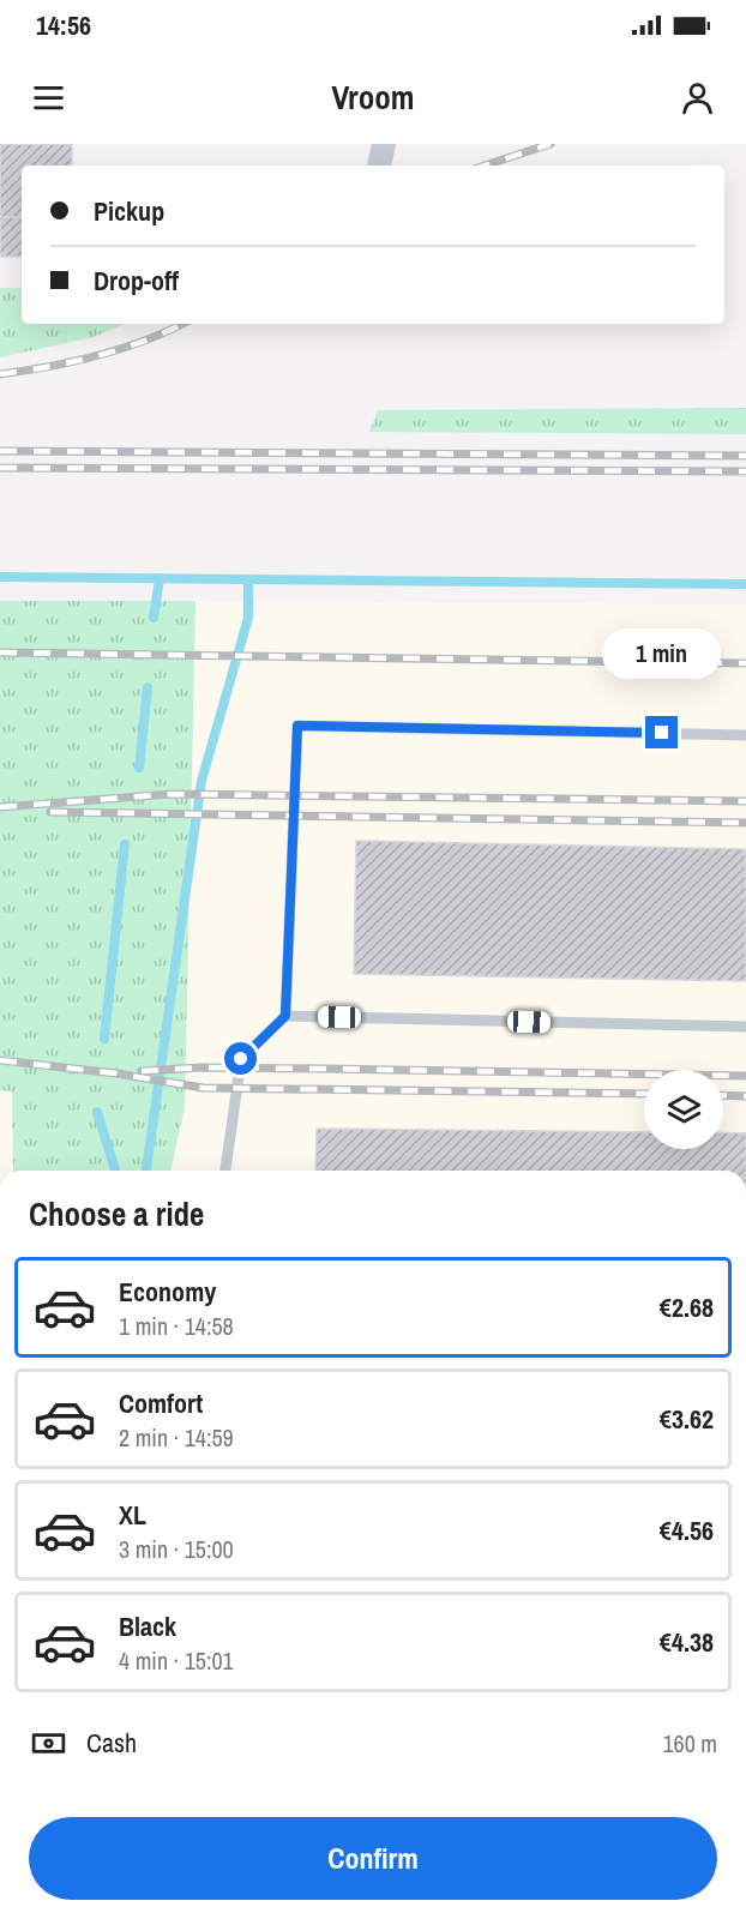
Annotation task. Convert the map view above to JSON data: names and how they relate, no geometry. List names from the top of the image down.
{
  "page": {
    "status": "14:56",
    "header": "Vroom",
    "banner": ["Pickup", "Drop-off"],
    "bubble": "1 min",
    "heading": "Choose a ride",
    "list": [
      {
        "name": "Economy",
        "note": "1 min · 14:58",
        "value": "€2.68"
      },
      {
        "name": "Comfort",
        "note": "2 min · 14:59",
        "value": "€3.62"
      },
      {
        "name": "XL",
        "note": "3 min · 15:00",
        "value": "€4.56"
      },
      {
        "name": "Black",
        "note": "4 min · 15:01",
        "value": "€4.38"
      }
    ],
    "pay": ["Cash", "160 m"],
    "buttons": "Confirm"
  }
}
